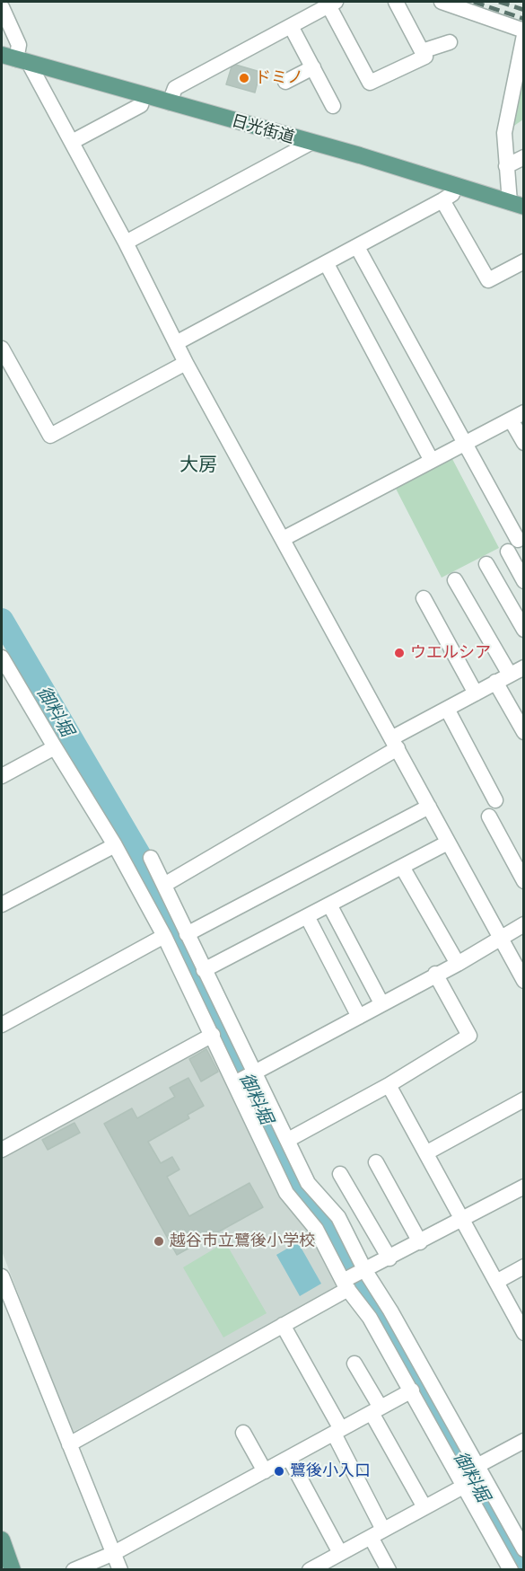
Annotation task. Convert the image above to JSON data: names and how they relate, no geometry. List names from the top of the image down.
{
  "streets": {
    "main road": ["日光街道"]
  },
  "districts": ["大房"],
  "water": ["御料堀"],
  "places": [
    "ドミノ",
    "ウエルシア",
    "越谷市立鷺後小学校",
    "鷺後小入口"
  ]
}
